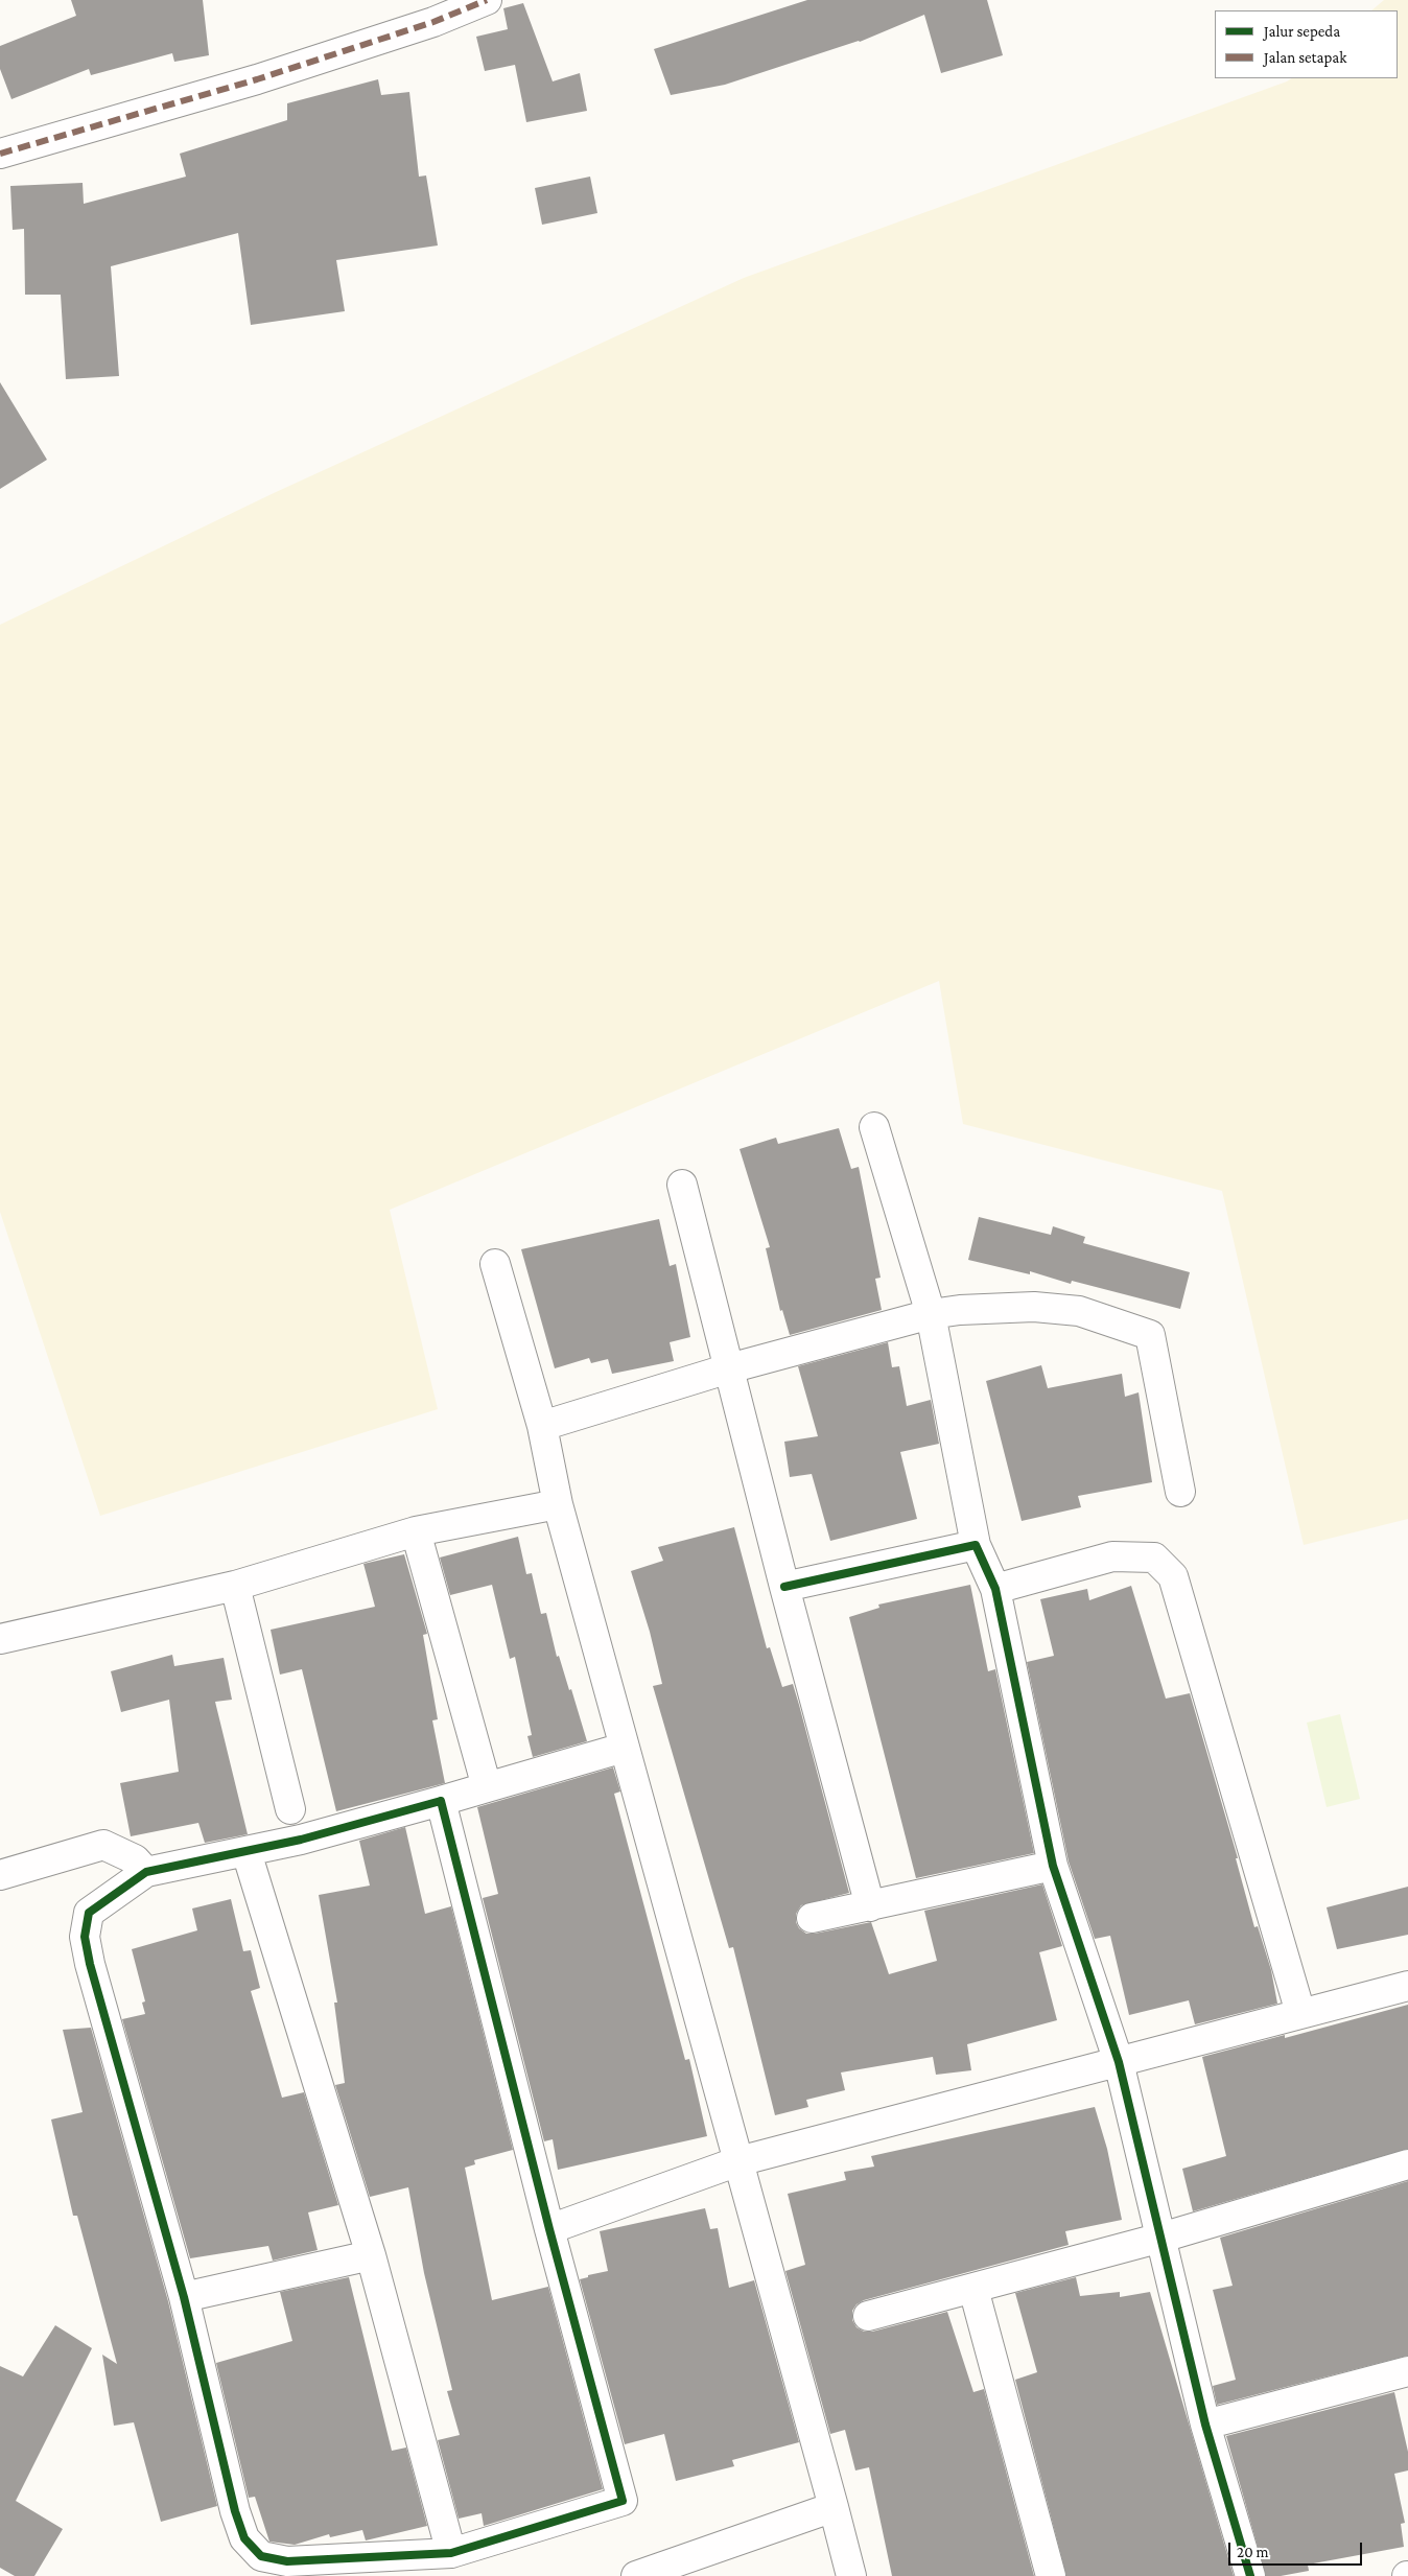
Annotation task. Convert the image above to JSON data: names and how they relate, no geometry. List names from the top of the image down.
{
  "legend": ["Jalur sepeda", "Jalan setapak"],
  "scale_bar": "20 m"
}
